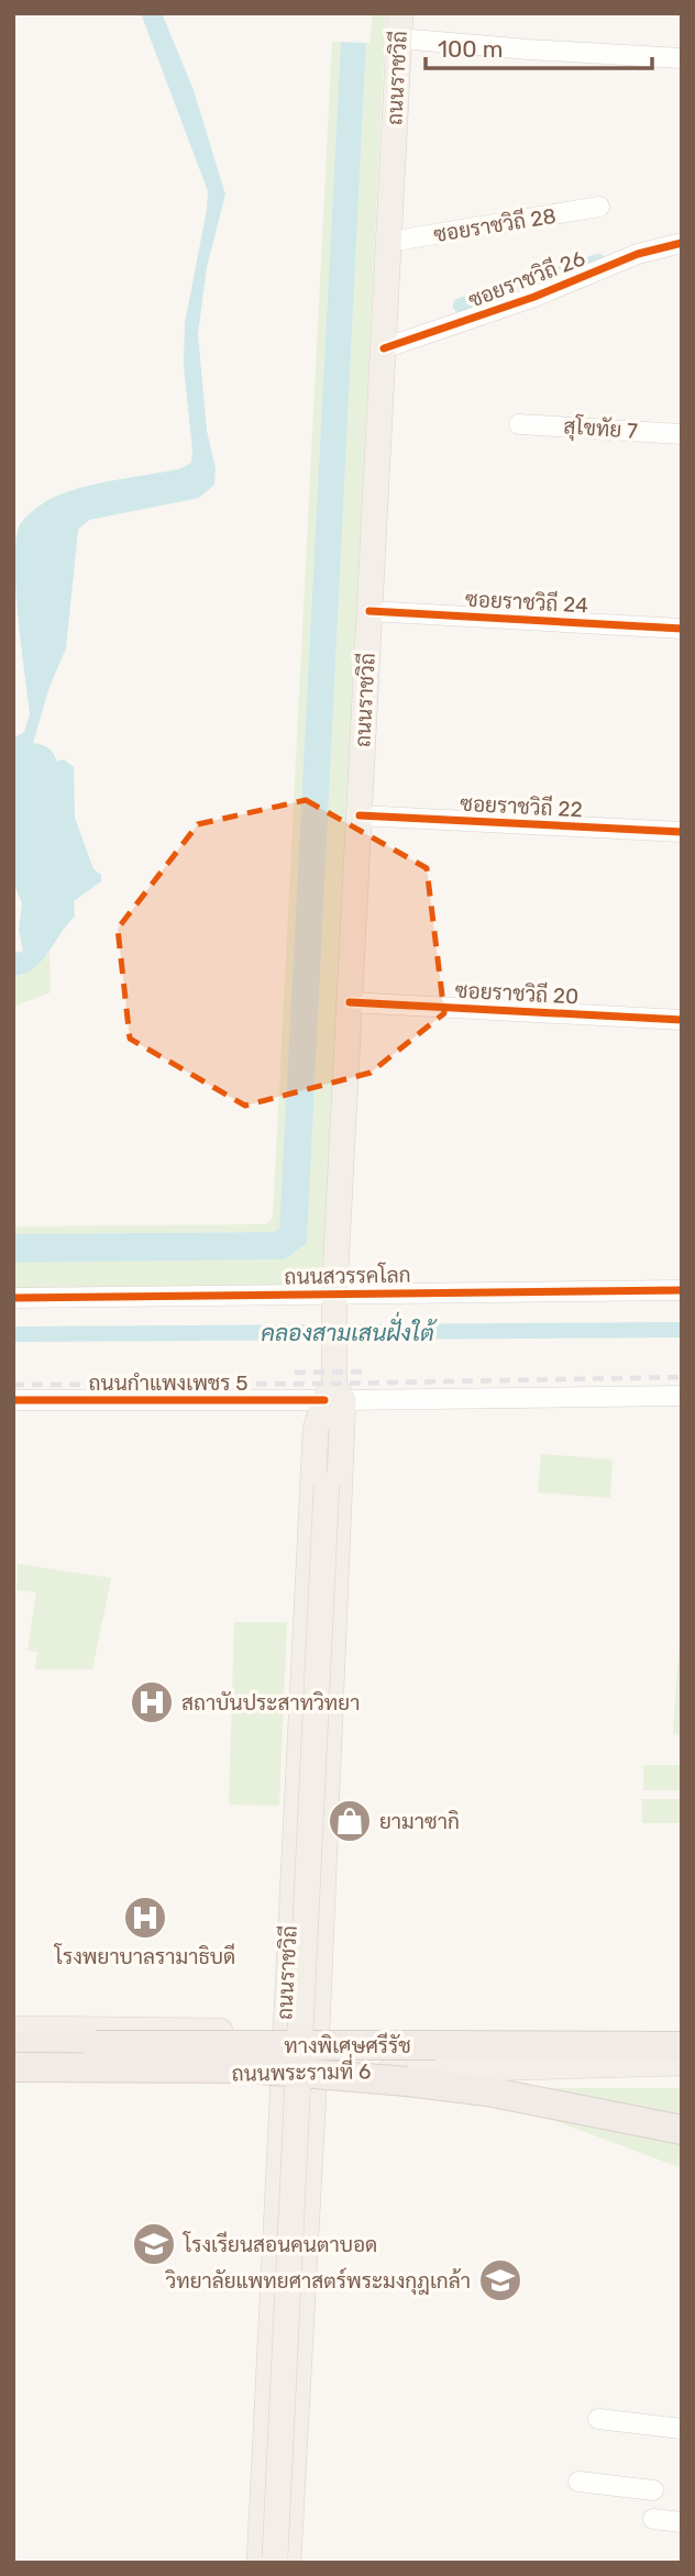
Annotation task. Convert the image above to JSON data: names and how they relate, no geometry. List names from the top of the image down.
{
  "streets": {
    "highway": ["ทางพิเศษศรีรัช"],
    "main road": ["ถนนราชวิถี", "ถนนพระรามที่ 6"],
    "street": [
      "ซอยราชวิถี 28",
      "ซอยราชวิถี 26",
      "สุโขทัย 7",
      "ซอยราชวิถี 24",
      "ซอยราชวิถี 22",
      "ซอยราชวิถี 20",
      "ถนนสวรรคโลก",
      "ถนนกำแพงเพชร 5"
    ]
  },
  "crossings": [
    ["ถนนราชวิถี", "ซอยราชวิถี 28"],
    ["ถนนราชวิถี", "ซอยราชวิถี 26"],
    ["ถนนราชวิถี", "ซอยราชวิถี 24"],
    ["ถนนราชวิถี", "ซอยราชวิถี 22"],
    ["ถนนราชวิถี", "ซอยราชวิถี 20"],
    ["ถนนราชวิถี", "ถนนสวรรคโลก"],
    ["ถนนราชวิถี", "ถนนกำแพงเพชร 5"],
    ["ถนนราชวิถี", "ถนนพระรามที่ 6"]
  ],
  "water": ["คลองสามเสนฝั่งใต้"],
  "places": {
    "hospital": ["สถาบันประสาทวิทยา", "โรงพยาบาลรามาธิบดี"],
    "shop": ["ยามาซากิ"],
    "school or university": ["โรงเรียนสอนคนตาบอด", "วิทยาลัยแพทยศาสตร์พระมงกุฎเกล้า"]
  },
  "scale_bar": "100 m"
}
